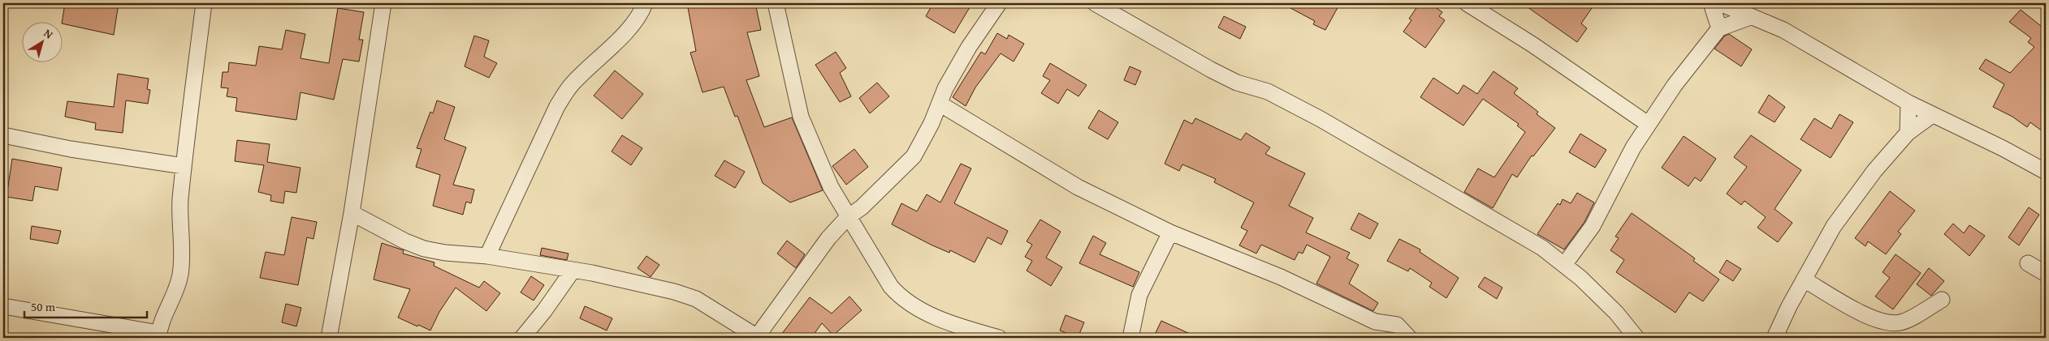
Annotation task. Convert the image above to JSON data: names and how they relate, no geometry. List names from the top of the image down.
{
  "scale_bar": "50 m",
  "north": "top right"
}
